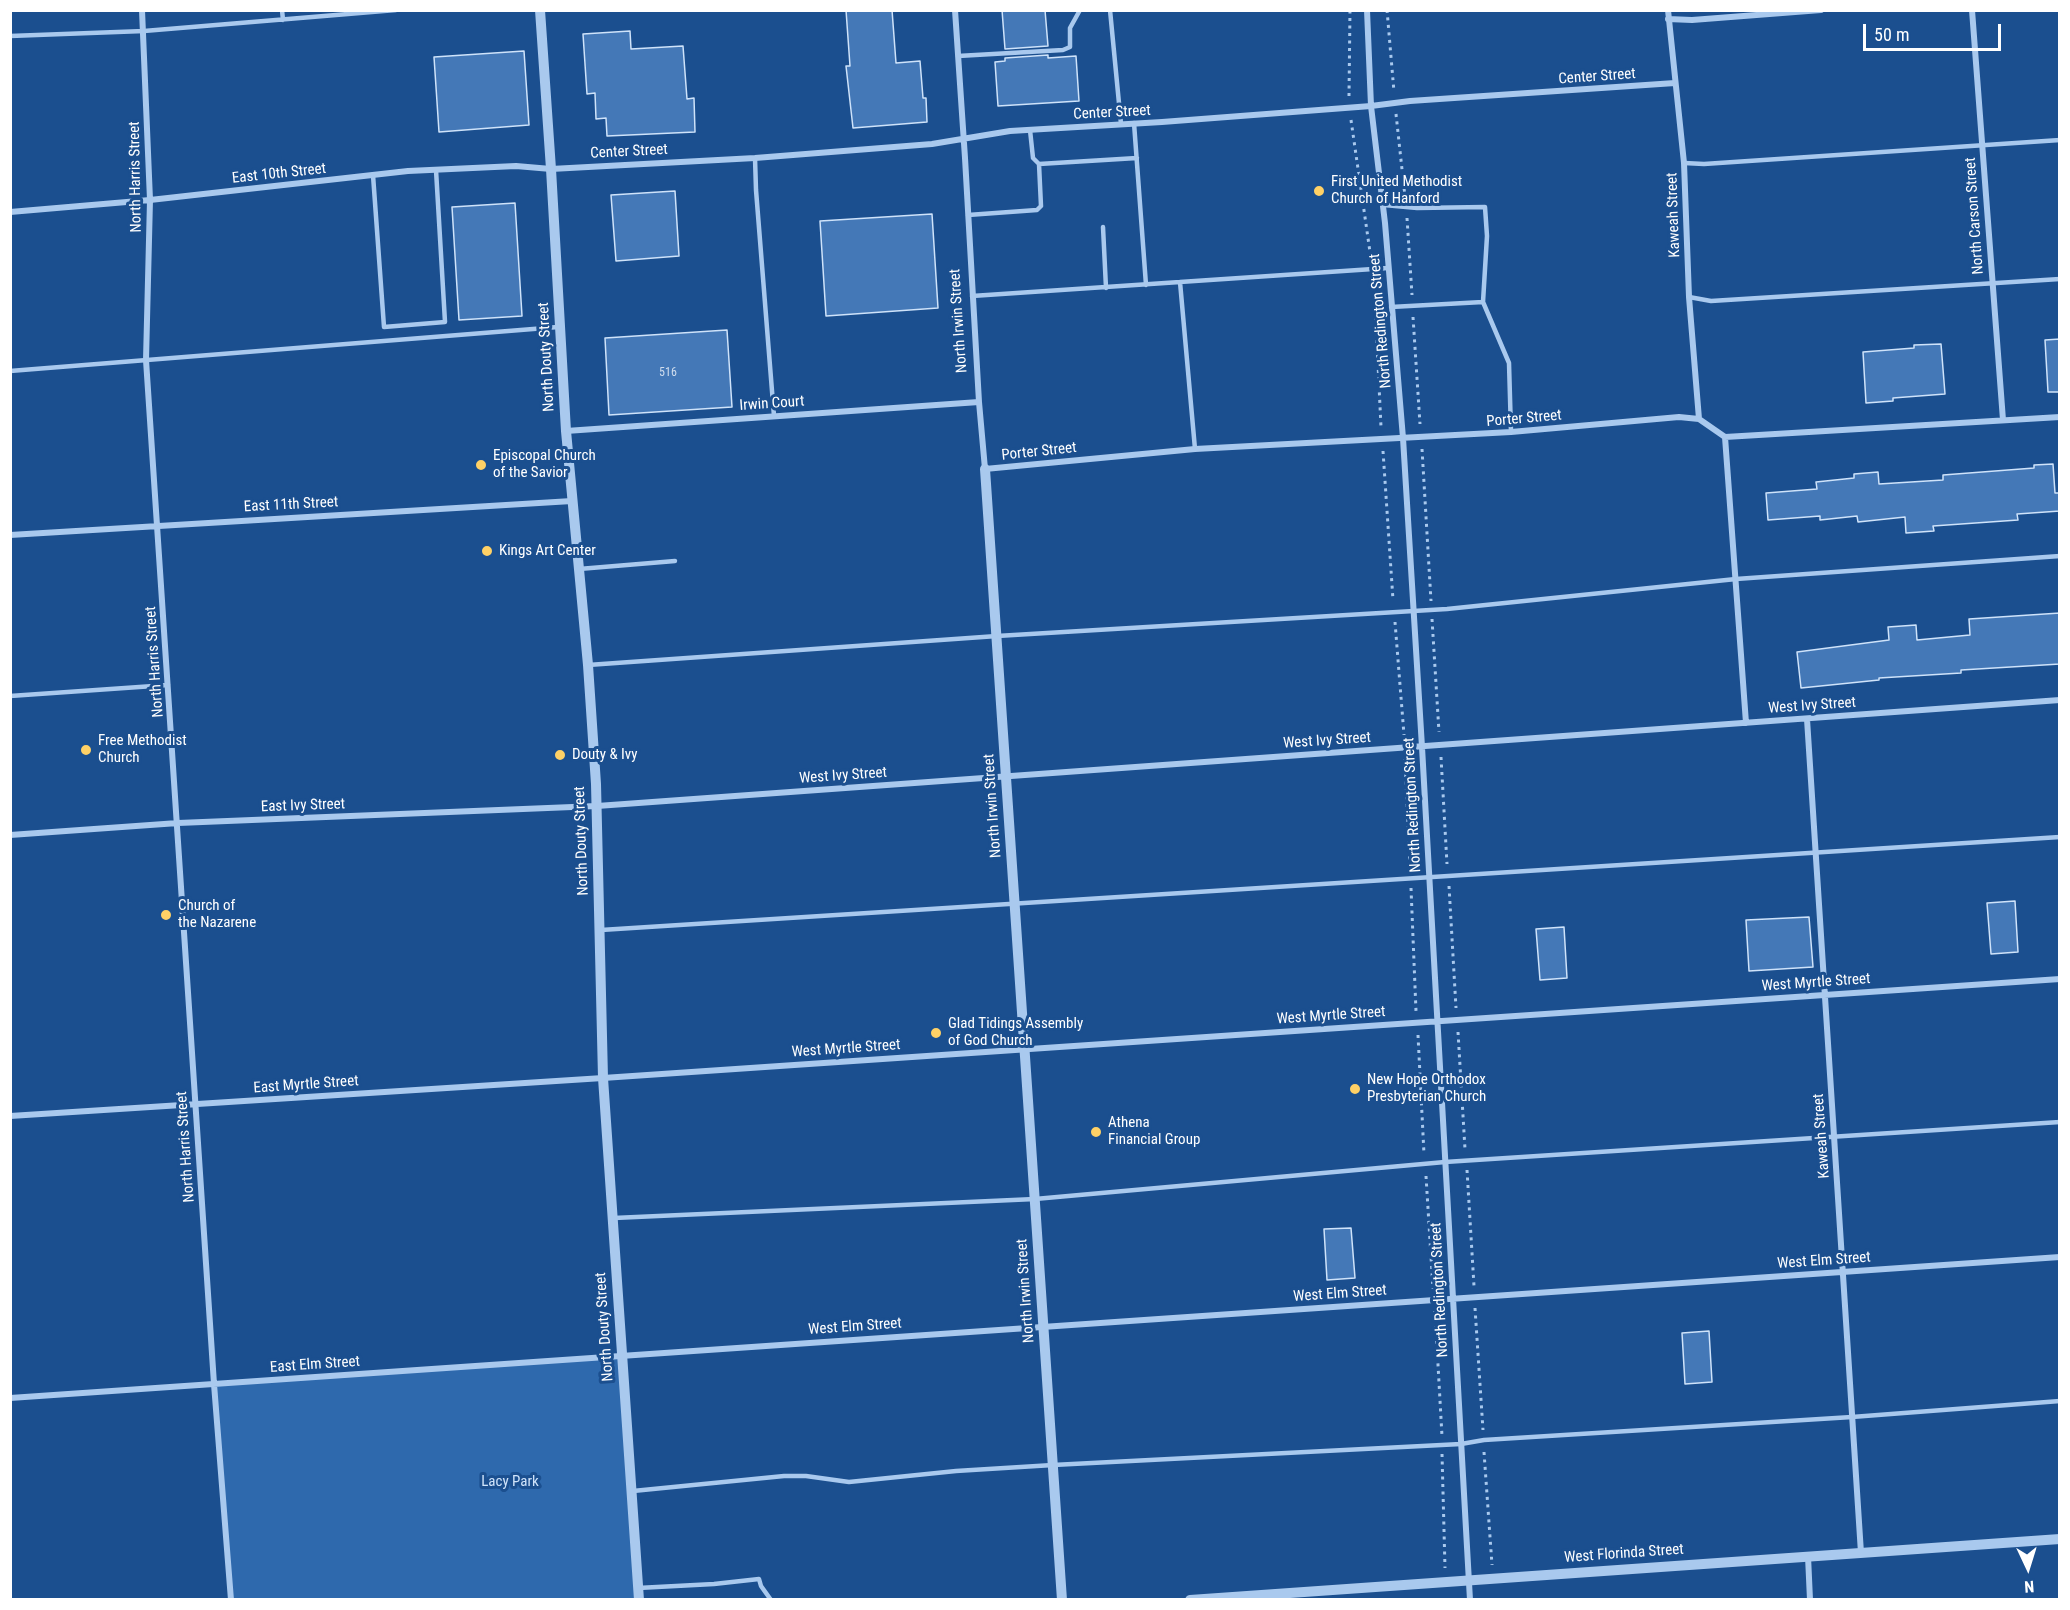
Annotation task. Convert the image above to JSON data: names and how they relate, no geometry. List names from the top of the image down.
{
  "streets": {
    "street": [
      "Center Street",
      "East 10th Street",
      "North Harris Street",
      "Kaweah Street",
      "North Carson Street",
      "North Irwin Street",
      "North Redington Street",
      "North Douty Street",
      "Irwin Court",
      "Porter Street",
      "East 11th Street",
      "West Ivy Street",
      "East Ivy Street",
      "West Myrtle Street",
      "East Myrtle Street",
      "West Elm Street",
      "East Elm Street",
      "West Florinda Street"
    ]
  },
  "crossings": [
    ["Center Street", "East 10th Street"],
    ["Center Street", "Kaweah Street"],
    ["Center Street", "North Irwin Street"],
    ["Center Street", "North Redington Street"],
    ["Center Street", "North Douty Street"],
    ["East 10th Street", "North Harris Street"],
    ["East 10th Street", "North Douty Street"],
    ["North Harris Street", "East 11th Street"],
    ["North Harris Street", "East Ivy Street"],
    ["North Harris Street", "East Myrtle Street"],
    ["North Harris Street", "East Elm Street"],
    ["Kaweah Street", "Porter Street"],
    ["Kaweah Street", "West Ivy Street"],
    ["Kaweah Street", "West Myrtle Street"],
    ["Kaweah Street", "West Elm Street"],
    ["Kaweah Street", "West Florinda Street"],
    ["North Irwin Street", "Irwin Court"],
    ["North Irwin Street", "Porter Street"],
    ["North Irwin Street", "West Ivy Street"],
    ["North Irwin Street", "West Myrtle Street"],
    ["North Irwin Street", "West Elm Street"],
    ["North Redington Street", "Porter Street"],
    ["North Redington Street", "West Ivy Street"],
    ["North Redington Street", "West Myrtle Street"],
    ["North Redington Street", "West Elm Street"],
    ["North Redington Street", "West Florinda Street"],
    ["North Douty Street", "Irwin Court"],
    ["North Douty Street", "East 11th Street"],
    ["North Douty Street", "West Ivy Street"],
    ["North Douty Street", "East Ivy Street"],
    ["North Douty Street", "West Myrtle Street"],
    ["North Douty Street", "East Myrtle Street"],
    ["North Douty Street", "West Elm Street"],
    ["North Douty Street", "East Elm Street"],
    ["West Ivy Street", "East Ivy Street"],
    ["West Myrtle Street", "East Myrtle Street"],
    ["West Elm Street", "East Elm Street"]
  ],
  "parks": ["Lacy Park"],
  "places": [
    "First United Methodist Church of Hanford",
    "Episcopal Church of the Savior",
    "Kings Art Center",
    "Free Methodist Church",
    "Douty & Ivy",
    "Church of the Nazarene",
    "Glad Tidings Assembly of God Church",
    "New Hope Orthodox Presbyterian Church",
    "Athena Financial Group"
  ],
  "house_numbers": ["516"],
  "scale_bar": "50 m",
  "north": "bottom"
}
